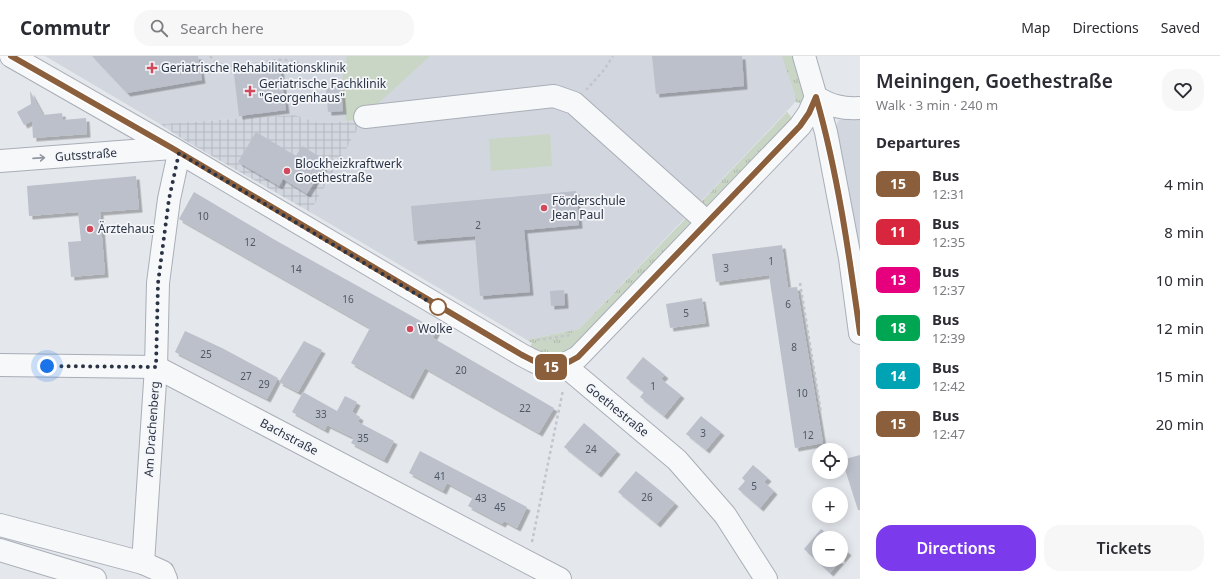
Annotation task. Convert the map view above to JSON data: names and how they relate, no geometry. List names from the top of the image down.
{
  "streets": {
    "street": [
      "Gutsstraße",
      "Goethestraße",
      "Am Drachenberg",
      "Bachstraße"
    ]
  },
  "crossings": [
    ["Gutsstraße", "Am Drachenberg"],
    ["Am Drachenberg", "Bachstraße"]
  ],
  "one_way": ["Gutsstraße"],
  "places": {
    "health": ["Geriatrische Rehabilitationsklinik", "Geriatrische Fachklinik \"Georgenhaus\""],
    "other": [
      "Blockheizkraftwerk Goethestraße",
      "Förderschule Jean Paul",
      "Ärztehaus",
      "Wolke"
    ]
  },
  "lines": ["bus line 15"],
  "house_numbers": [
    "10",
    "2",
    "12",
    "1",
    "3",
    "14",
    "16",
    "6",
    "5",
    "8",
    "25",
    "20",
    "27",
    "29",
    "1",
    "10",
    "22",
    "33",
    "3",
    "12",
    "35",
    "24",
    "41",
    "5",
    "26",
    "43",
    "45"
  ],
  "page": {
    "header": "Commutr",
    "search": "Search here",
    "nav": ["Map", "Directions", "Saved"],
    "on_map": "15",
    "heading": [
      ["Meiningen, Goethestraße", "Walk · 3 min · 240 m"],
      "Departures"
    ],
    "list": [
      {
        "mark": "15",
        "name": "Bus",
        "note": "12:31",
        "value": "4 min"
      },
      {
        "mark": "11",
        "name": "Bus",
        "note": "12:35",
        "value": "8 min"
      },
      {
        "mark": "13",
        "name": "Bus",
        "note": "12:37",
        "value": "10 min"
      },
      {
        "mark": "18",
        "name": "Bus",
        "note": "12:39",
        "value": "12 min"
      },
      {
        "mark": "14",
        "name": "Bus",
        "note": "12:42",
        "value": "15 min"
      },
      {
        "mark": "15",
        "name": "Bus",
        "note": "12:47",
        "value": "20 min"
      }
    ],
    "map_buttons": ["+", "−"],
    "buttons": ["Directions", "Tickets"]
  }
}
